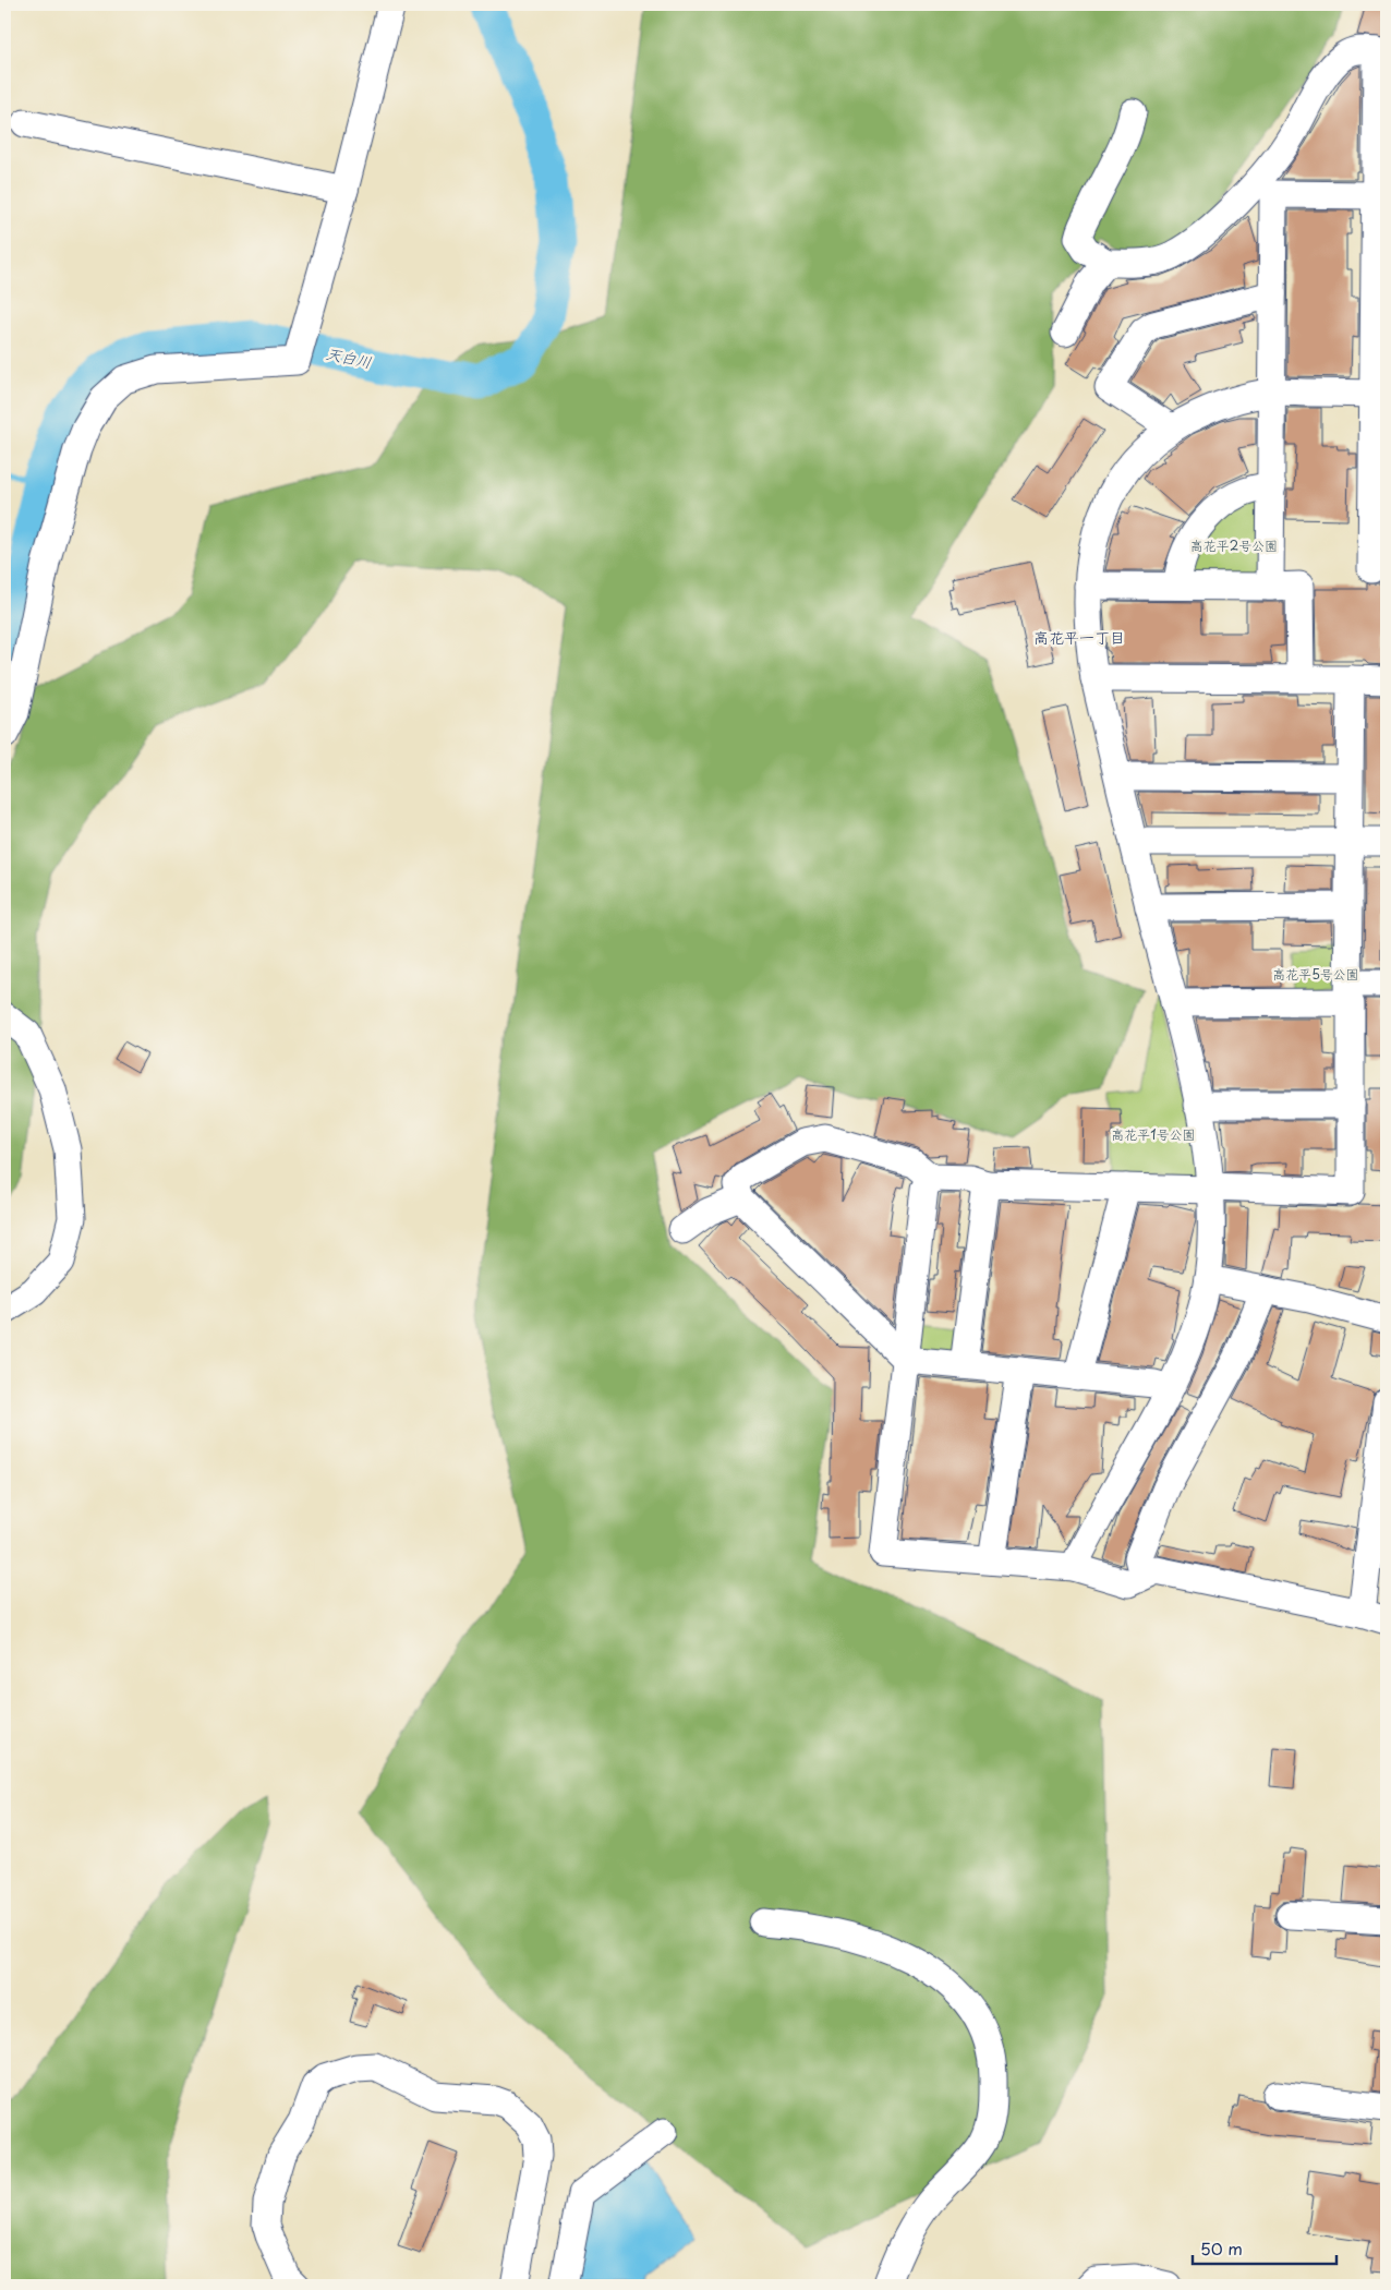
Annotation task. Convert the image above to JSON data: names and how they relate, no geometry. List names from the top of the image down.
{
  "districts": ["高花平一丁目"],
  "water": ["天白川"],
  "parks": ["高花平2号公園", "高花平5号公園", "高花平1号公園"],
  "scale_bar": "50 m"
}
